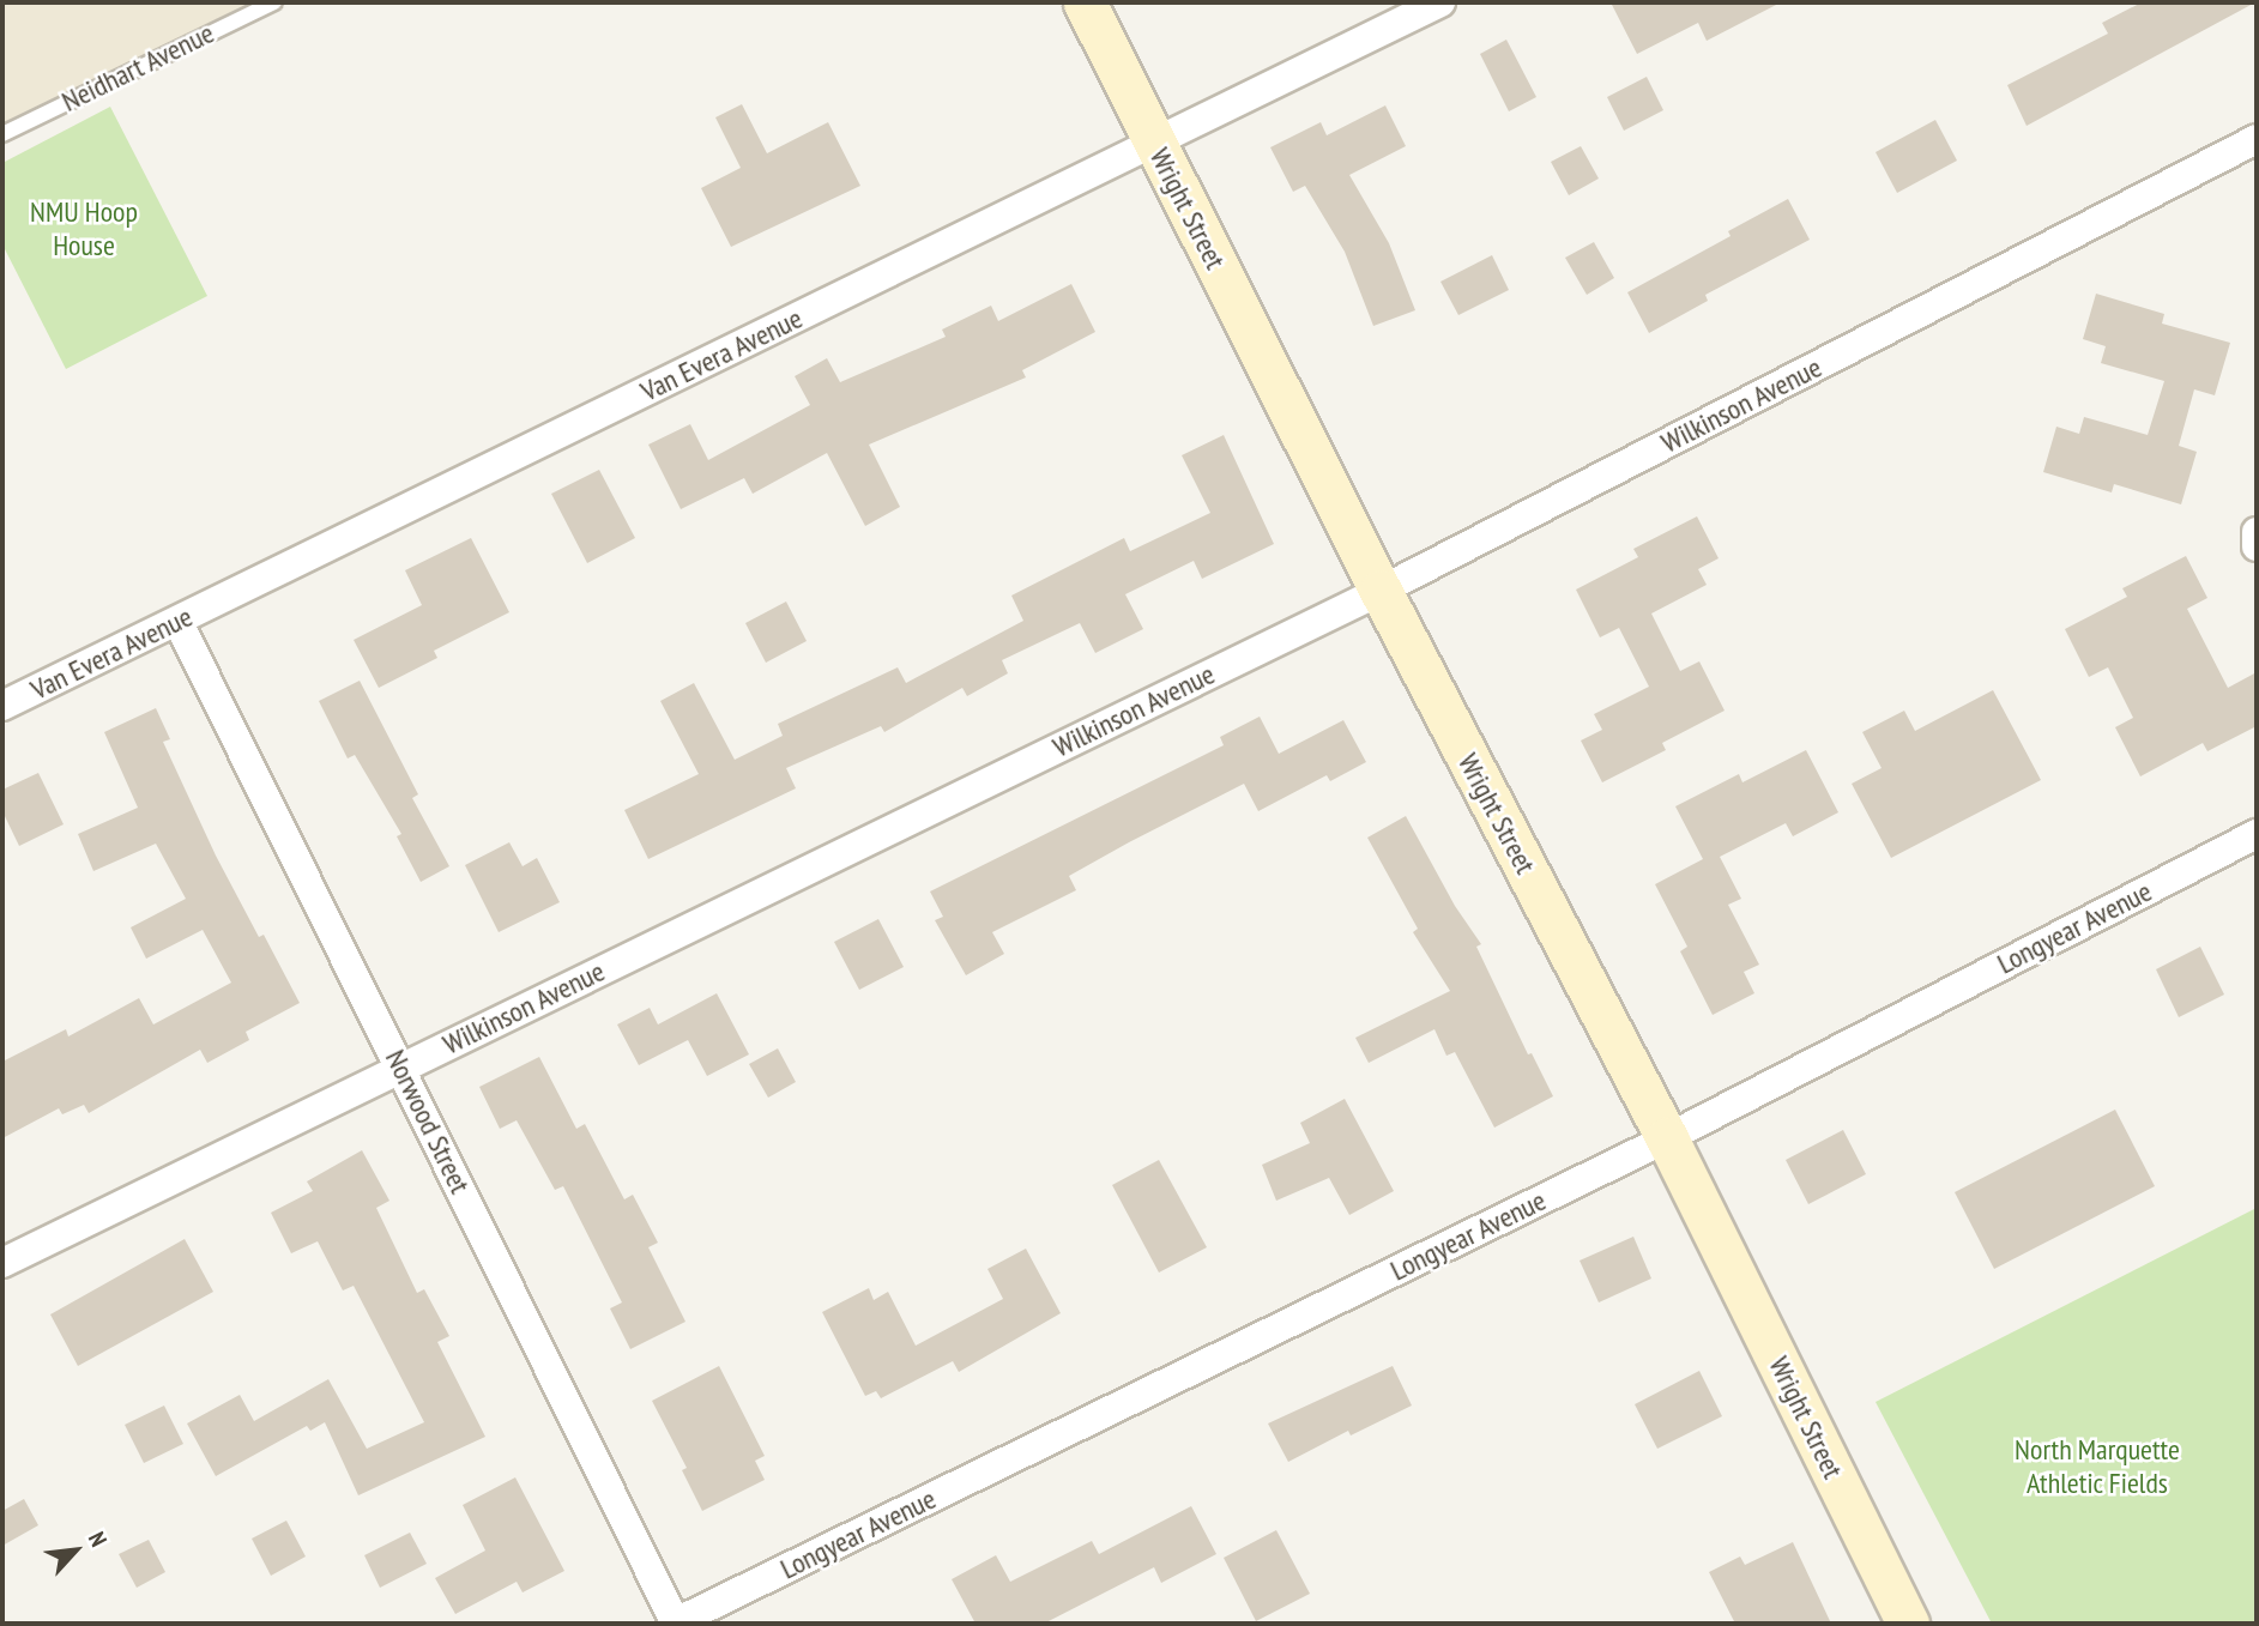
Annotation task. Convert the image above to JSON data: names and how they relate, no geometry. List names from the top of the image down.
{
  "streets": {
    "main road": ["Wright Street"],
    "street": [
      "Van Evera Avenue",
      "Wilkinson Avenue",
      "Longyear Avenue",
      "Norwood Street"
    ],
    "lane": ["Neidhart Avenue"]
  },
  "crossings": [
    ["Wright Street", "Van Evera Avenue"],
    ["Wright Street", "Wilkinson Avenue"],
    ["Wright Street", "Longyear Avenue"],
    ["Van Evera Avenue", "Norwood Street"],
    ["Wilkinson Avenue", "Norwood Street"],
    ["Longyear Avenue", "Norwood Street"]
  ],
  "parks": ["NMU Hoop House", "North Marquette Athletic Fields"],
  "north": "top right"
}
